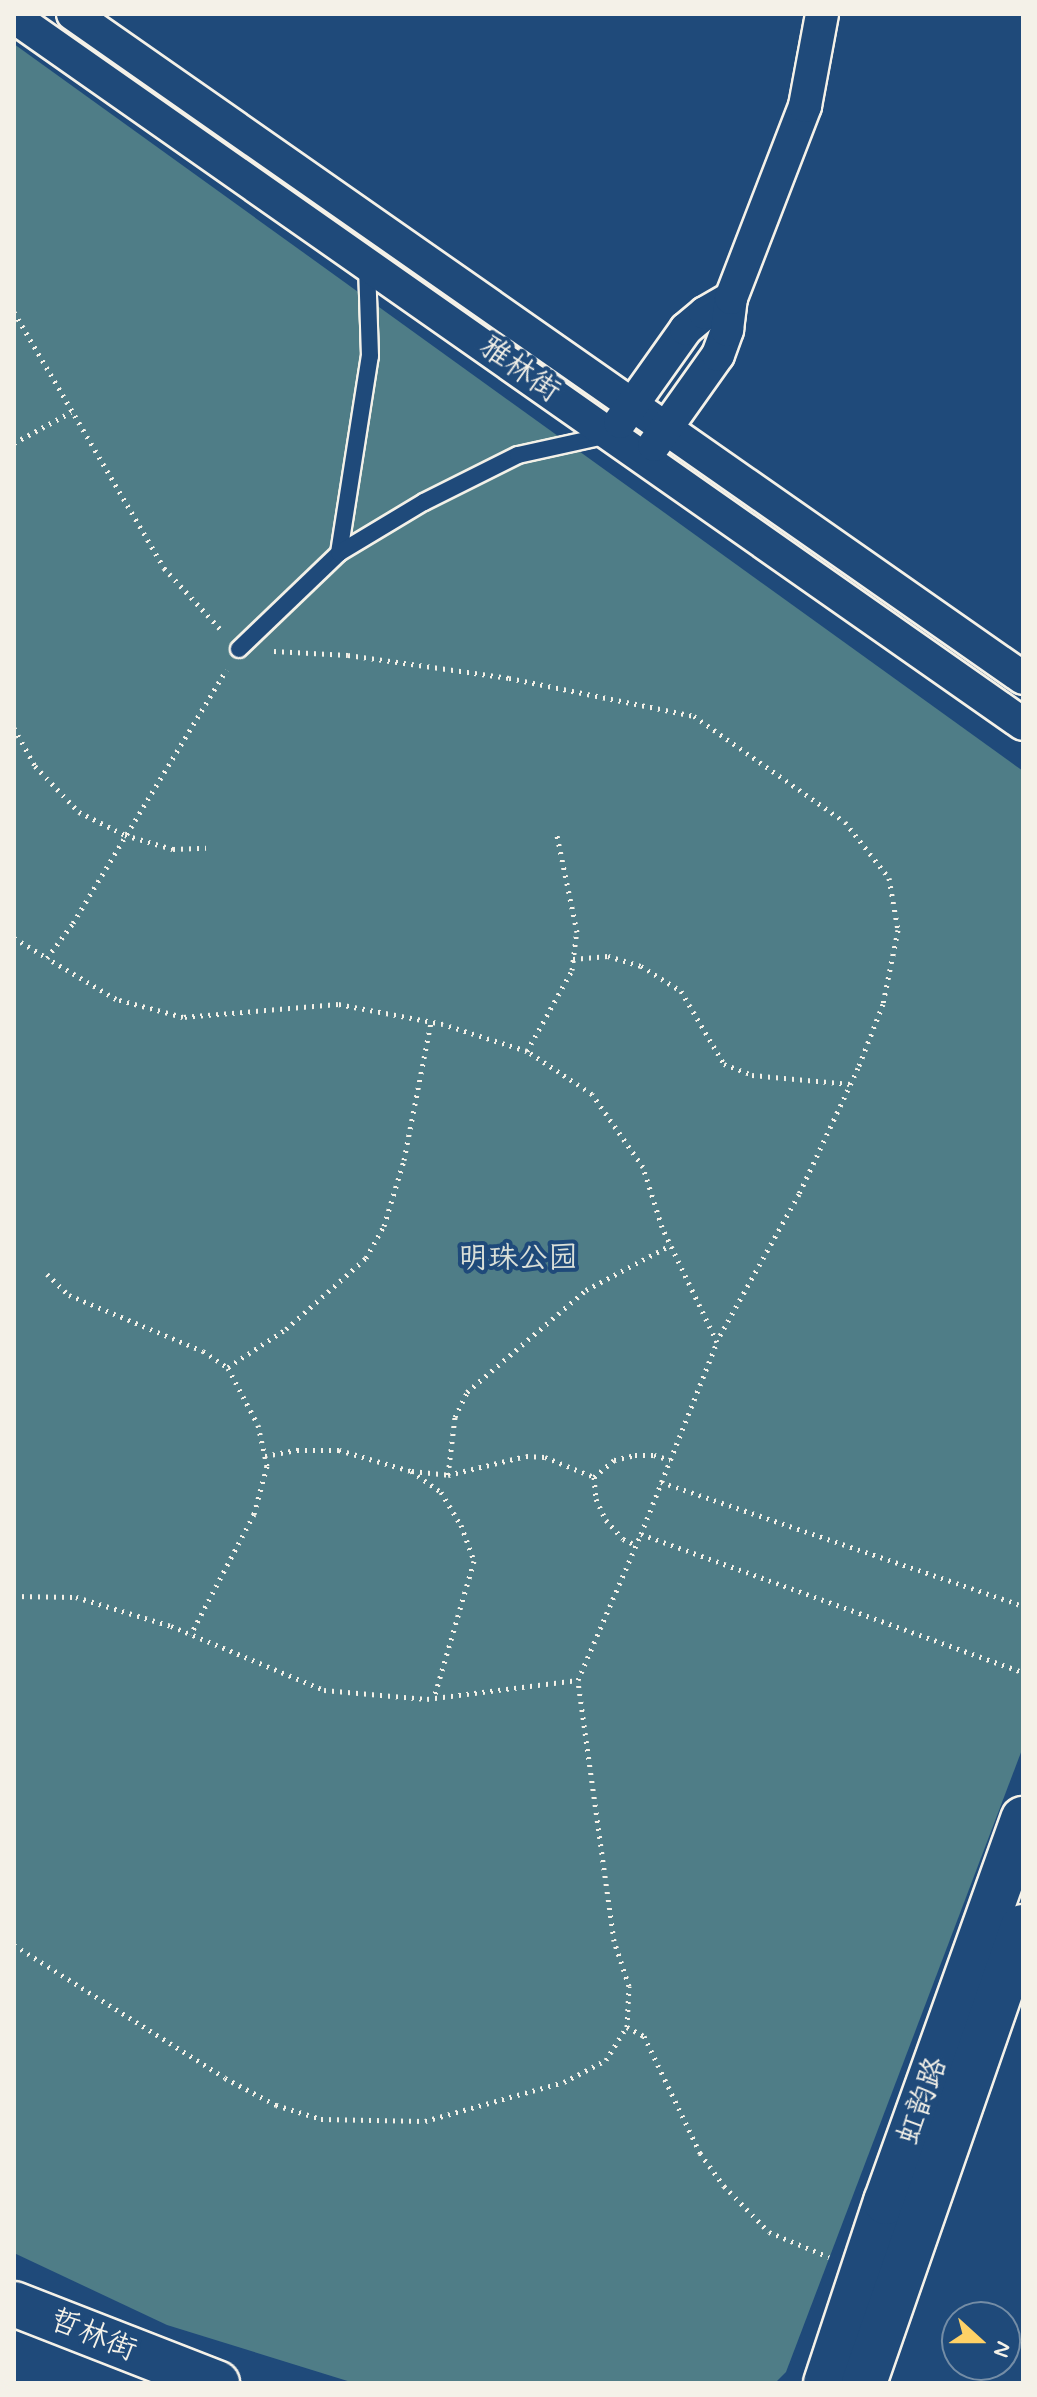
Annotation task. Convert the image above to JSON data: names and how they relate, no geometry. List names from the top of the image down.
{
  "streets": {
    "street": ["雅林街", "虹韵路", "哲林街"]
  },
  "parks": ["明珠公园"],
  "north": "right"
}
